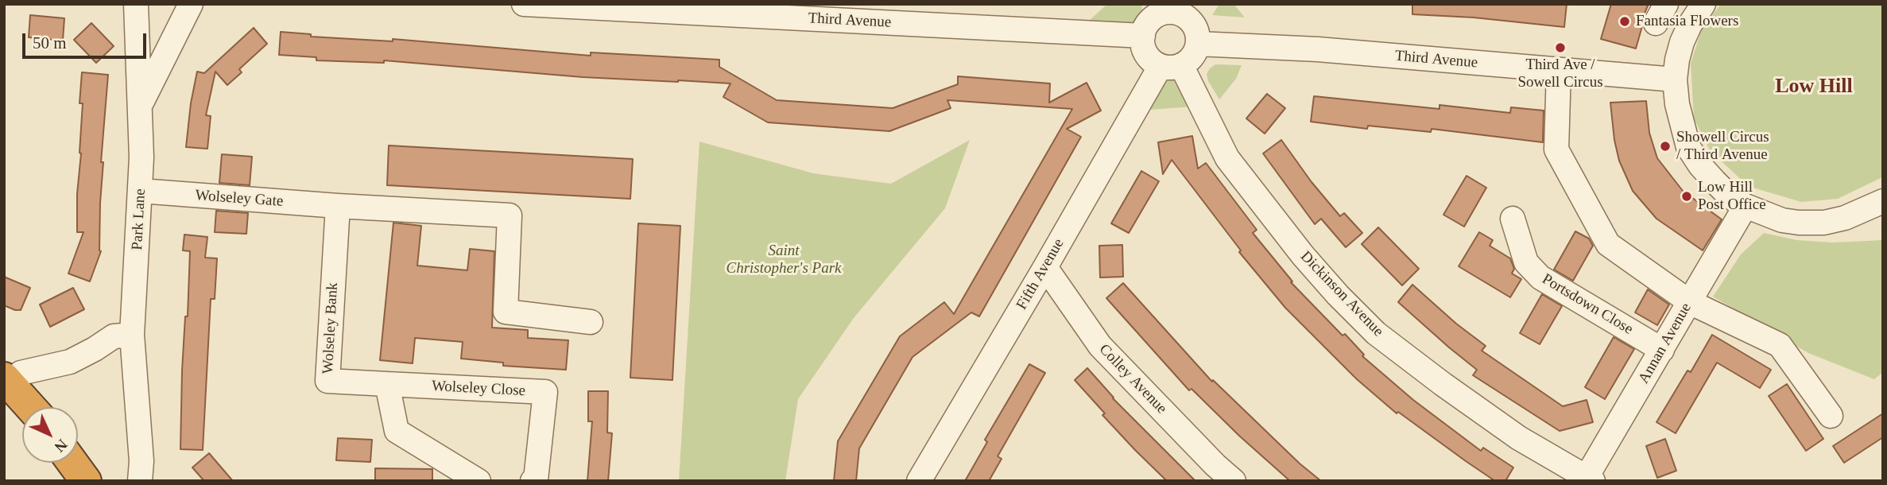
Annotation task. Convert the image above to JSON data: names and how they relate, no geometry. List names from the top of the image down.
{
  "streets": {
    "street": [
      "Third Avenue",
      "Wolseley Gate",
      "Park Lane",
      "Fifth Avenue",
      "Dickinson Avenue",
      "Portsdown Close",
      "Wolseley Bank",
      "Annan Avenue",
      "Colley Avenue",
      "Wolseley Close"
    ]
  },
  "crossings": [
    ["Third Avenue", "Fifth Avenue"],
    ["Third Avenue", "Dickinson Avenue"],
    ["Wolseley Gate", "Park Lane"],
    ["Wolseley Gate", "Wolseley Bank"],
    ["Fifth Avenue", "Dickinson Avenue"],
    ["Fifth Avenue", "Colley Avenue"],
    ["Dickinson Avenue", "Annan Avenue"],
    ["Portsdown Close", "Annan Avenue"],
    ["Wolseley Bank", "Wolseley Close"]
  ],
  "districts": ["Low Hill"],
  "parks": ["Saint Christopher's Park"],
  "places": [
    "Fantasia Flowers",
    "Third Ave / Sowell Circus",
    "Showell Circus / Third Avenue",
    "Low Hill Post Office"
  ],
  "scale_bar": "50 m",
  "north": "bottom right"
}
